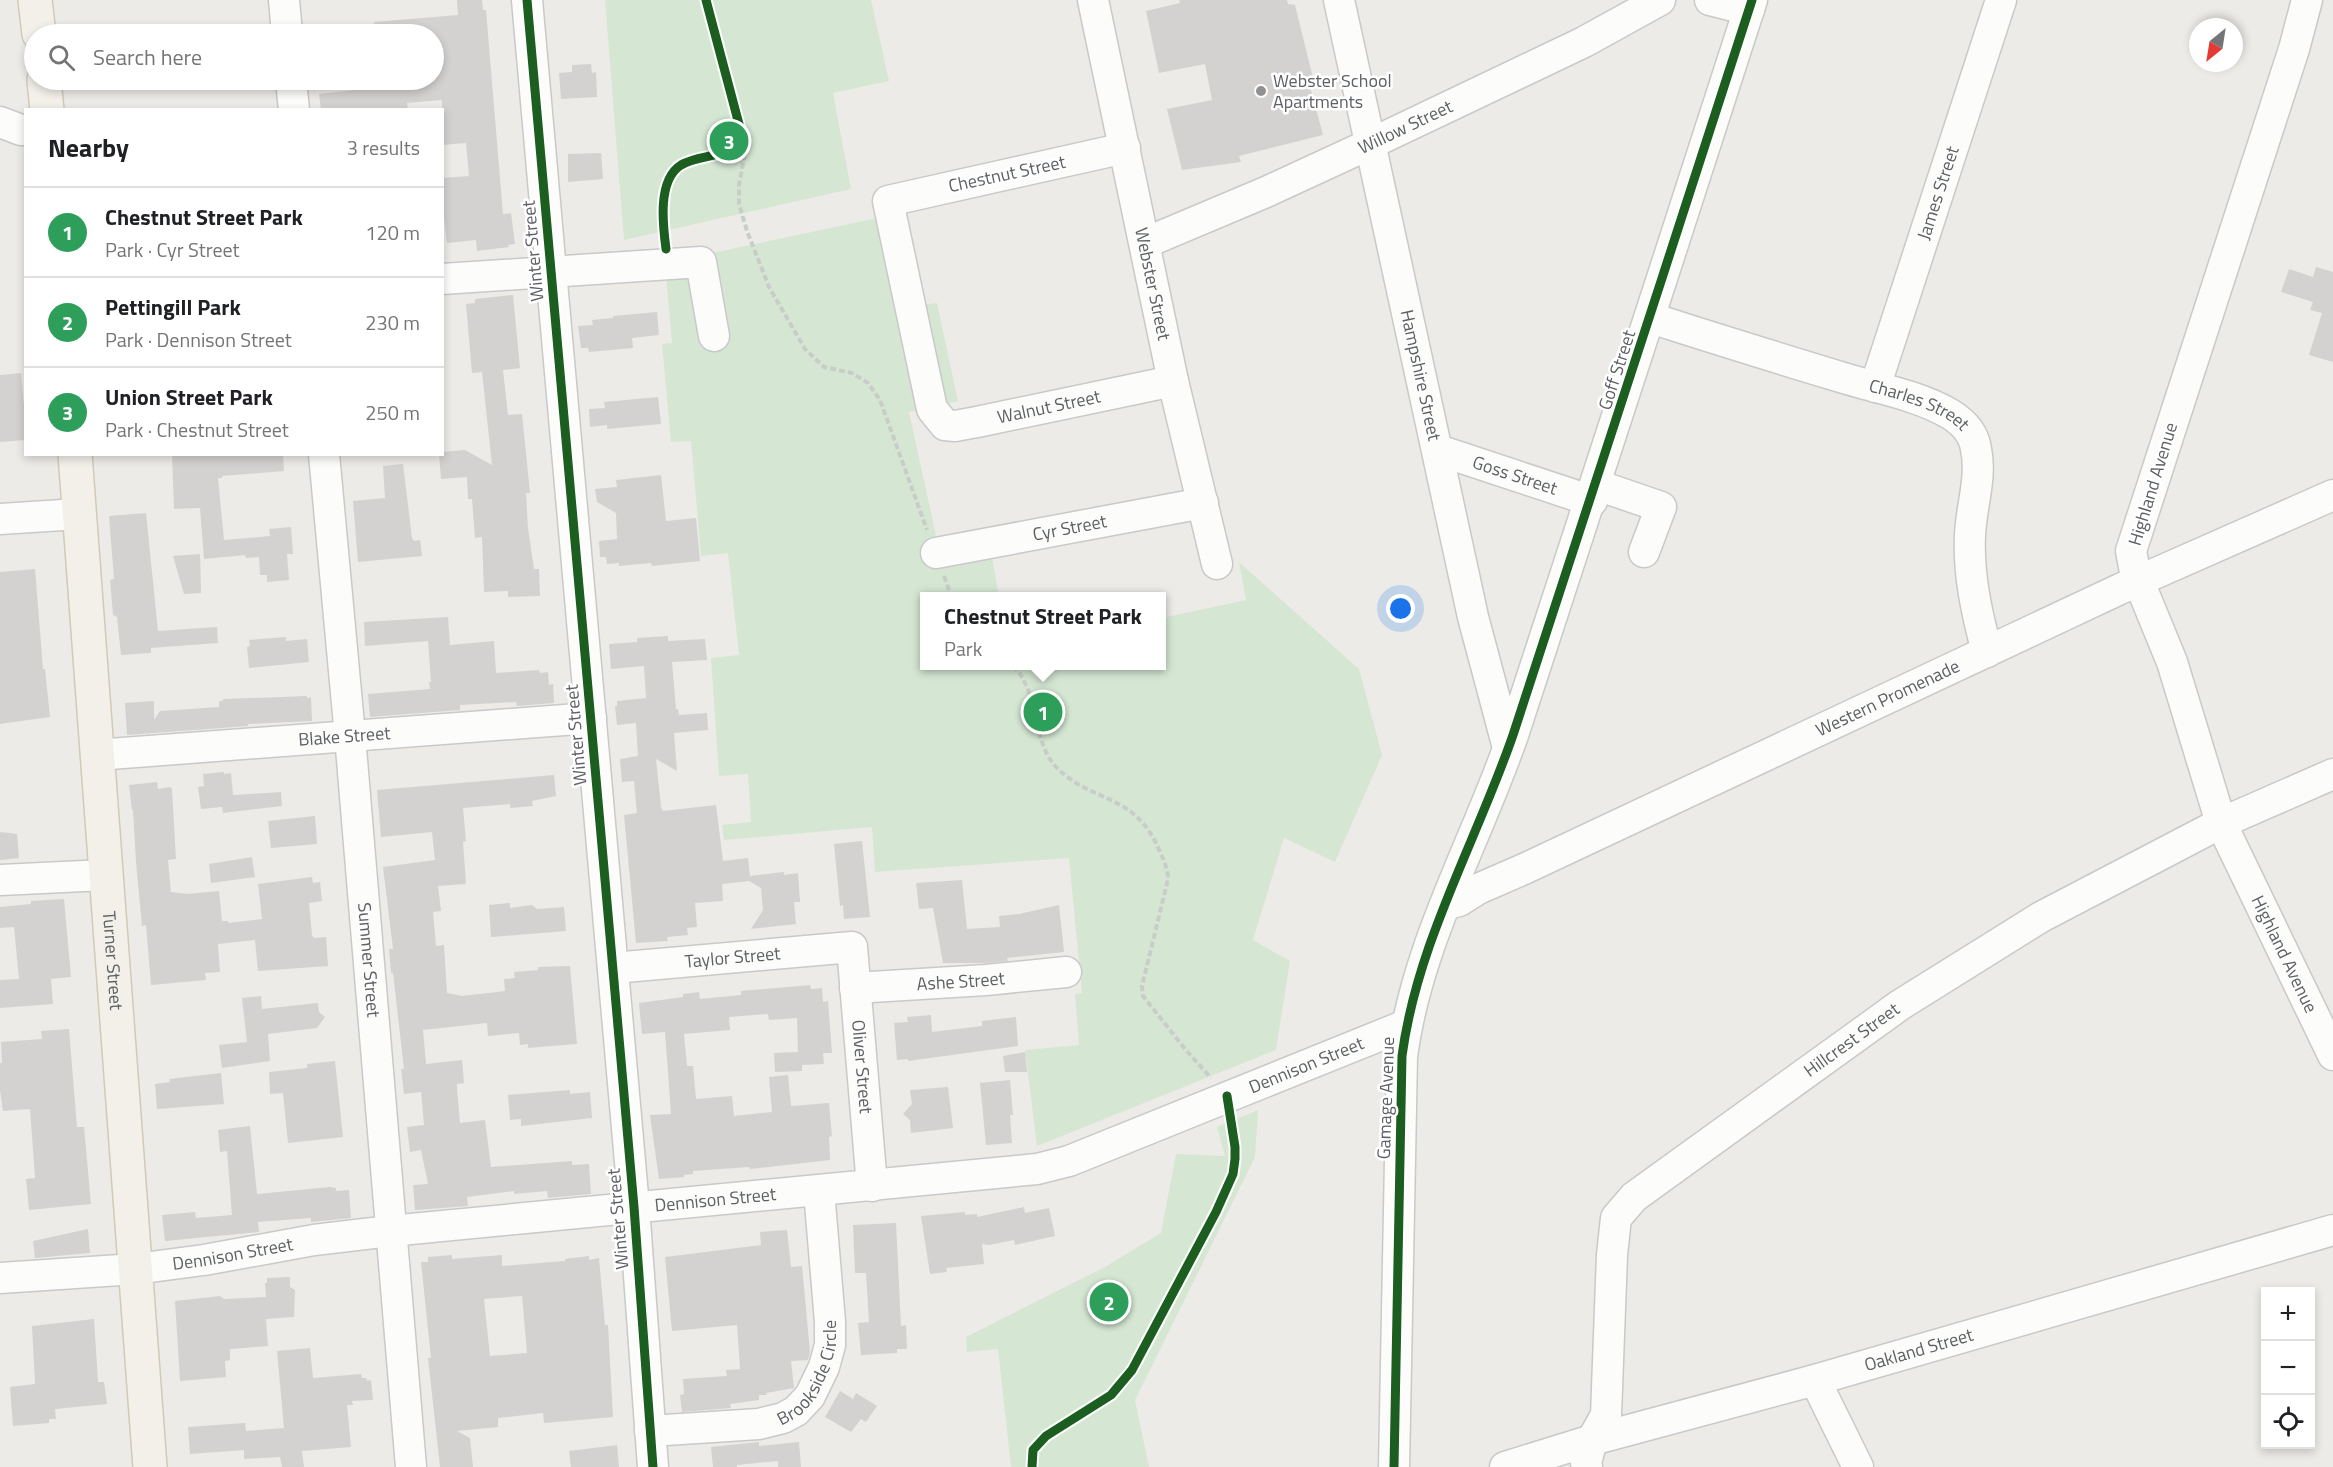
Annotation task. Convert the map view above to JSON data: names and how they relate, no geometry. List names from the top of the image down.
{
  "streets": {
    "main road": ["Turner Street"],
    "street": [
      "Willow Street",
      "Chestnut Street",
      "James Street",
      "Winter Street",
      "Webster Street",
      "Goff Street",
      "Hampshire Street",
      "Walnut Street",
      "Charles Street",
      "Goss Street",
      "Highland Avenue",
      "Cyr Street",
      "Western Promenade",
      "Blake Street",
      "Taylor Street",
      "Summer Street",
      "Ashe Street",
      "Hillcrest Street",
      "Dennison Street",
      "Oliver Street",
      "Gamage Avenue",
      "Oakland Street",
      "Brookside Circle"
    ]
  },
  "crossings": [
    ["Willow Street", "Webster Street"],
    ["Willow Street", "Hampshire Street"],
    ["Chestnut Street", "Webster Street"],
    ["Chestnut Street", "Walnut Street"],
    ["James Street", "Charles Street"],
    ["Winter Street", "Blake Street"],
    ["Winter Street", "Taylor Street"],
    ["Winter Street", "Dennison Street"],
    ["Winter Street", "Brookside Circle"],
    ["Webster Street", "Walnut Street"],
    ["Webster Street", "Cyr Street"],
    ["Goff Street", "Hampshire Street"],
    ["Goff Street", "Charles Street"],
    ["Goff Street", "Goss Street"],
    ["Goff Street", "Gamage Avenue"],
    ["Hampshire Street", "Goss Street"],
    ["Hampshire Street", "Gamage Avenue"],
    ["Charles Street", "Western Promenade"],
    ["Highland Avenue", "Western Promenade"],
    ["Highland Avenue", "Hillcrest Street"],
    ["Western Promenade", "Gamage Avenue"],
    ["Blake Street", "Turner Street"],
    ["Blake Street", "Summer Street"],
    ["Taylor Street", "Oliver Street"],
    ["Turner Street", "Dennison Street"],
    ["Summer Street", "Dennison Street"],
    ["Ashe Street", "Oliver Street"],
    ["Hillcrest Street", "Oakland Street"],
    ["Dennison Street", "Oliver Street"],
    ["Dennison Street", "Gamage Avenue"],
    ["Dennison Street", "Brookside Circle"]
  ],
  "places": ["Webster School Apartments"],
  "north": "bottom left",
  "page": {
    "search": "Search here",
    "heading": ["Nearby", "3 results"],
    "pins": ["3", "1", "2"],
    "list": [
      {
        "mark": "1",
        "name": "Chestnut Street Park",
        "note": "Park · Cyr Street",
        "value": "120 m"
      },
      {
        "mark": "2",
        "name": "Pettingill Park",
        "note": "Park · Dennison Street",
        "value": "230 m"
      },
      {
        "mark": "3",
        "name": "Union Street Park",
        "note": "Park · Chestnut Street",
        "value": "250 m"
      }
    ],
    "popup": ["Chestnut Street Park", "Park"],
    "map_buttons": ["+", "−"]
  }
}
